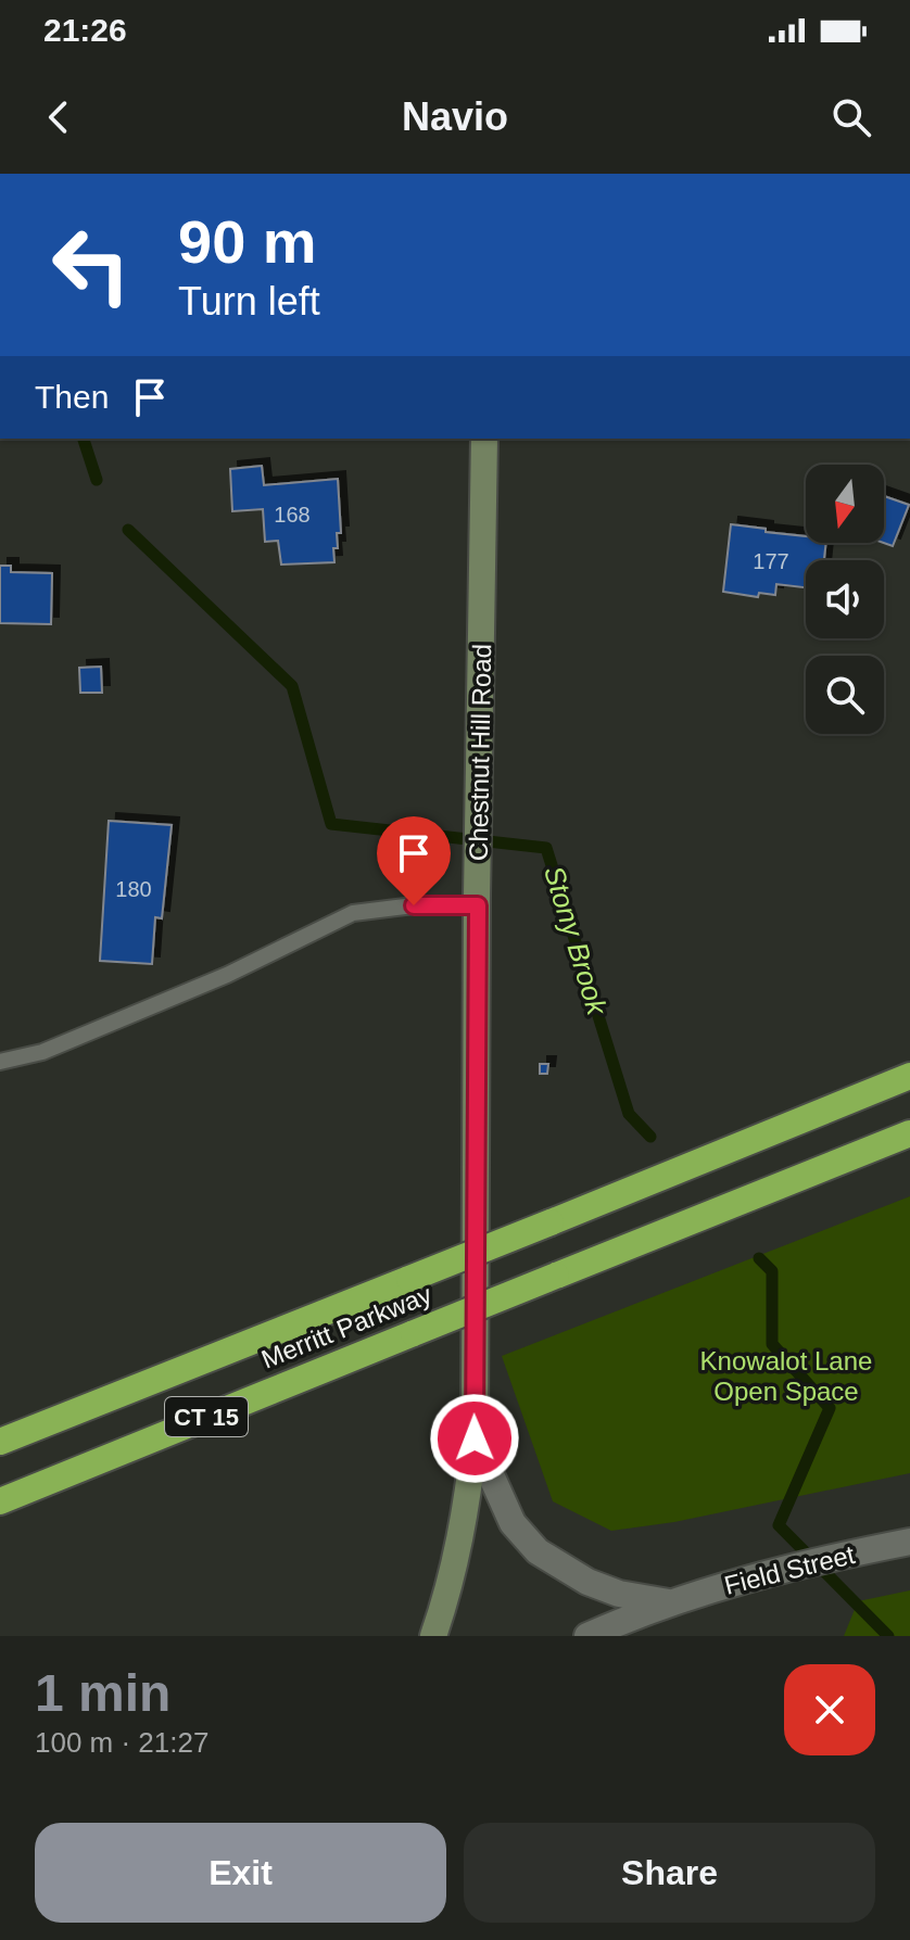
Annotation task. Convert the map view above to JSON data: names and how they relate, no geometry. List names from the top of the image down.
{
  "streets": {
    "highway": ["Merritt Parkway", "CT 15"],
    "main road": ["Chestnut Hill Road"],
    "street": ["Field Street"]
  },
  "crossings": [
    ["Chestnut Hill Road", "Field Street"]
  ],
  "water": ["Stony Brook"],
  "parks": ["Knowalot Lane Open Space"],
  "house_numbers": ["168", "177", "180"],
  "north": "bottom",
  "page": {
    "status": "21:26",
    "header": "Navio",
    "turn": ["90 m", "Turn left"],
    "then": "Then",
    "heading": ["1 min", "100 m · 21:27"],
    "buttons": ["Exit", "Share"]
  }
}
